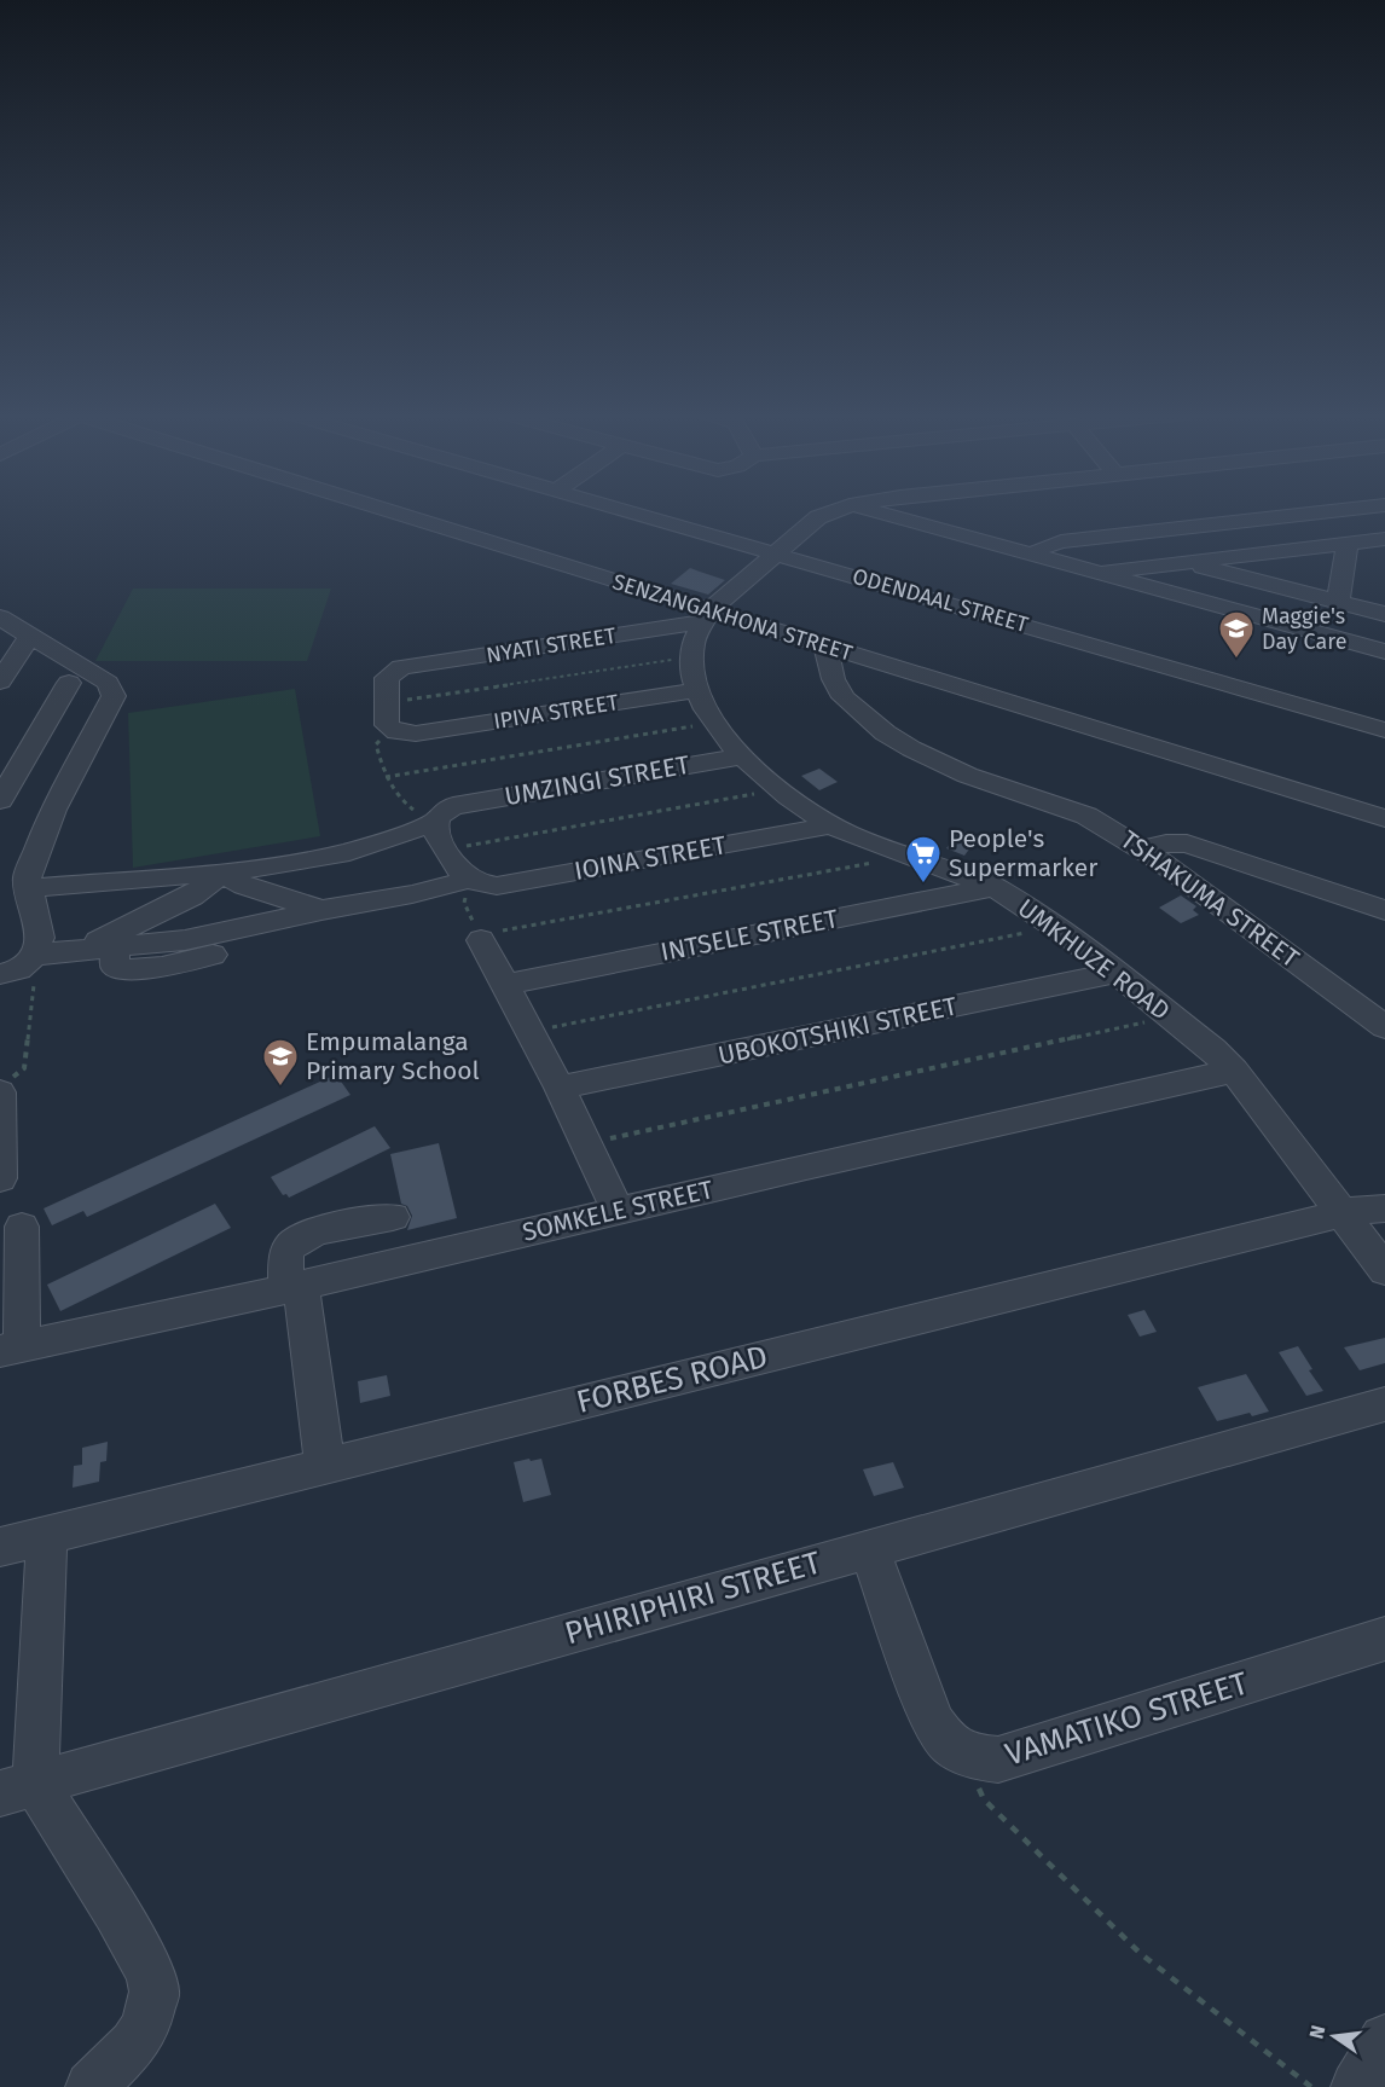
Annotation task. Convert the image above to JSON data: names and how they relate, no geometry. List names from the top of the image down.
{
  "streets": {
    "street": [
      "ODENDAAL STREET",
      "SENZANGAKHONA STREET",
      "NYATI STREET",
      "IPIVA STREET",
      "UMZINGI STREET",
      "IOINA STREET",
      "TSHAKUMA STREET",
      "INTSELE STREET",
      "UMKHUZE ROAD",
      "UBOKOTSHIKI STREET",
      "SOMKELE STREET",
      "FORBES ROAD",
      "PHIRIPHIRI STREET",
      "VAMATIKO STREET"
    ]
  },
  "crossings": [
    ["SENZANGAKHONA STREET", "NYATI STREET"],
    ["SENZANGAKHONA STREET", "TSHAKUMA STREET"],
    ["SENZANGAKHONA STREET", "UMKHUZE ROAD"],
    ["NYATI STREET", "UMKHUZE ROAD"],
    ["IPIVA STREET", "UMKHUZE ROAD"],
    ["UMZINGI STREET", "UMKHUZE ROAD"],
    ["IOINA STREET", "UMKHUZE ROAD"],
    ["INTSELE STREET", "UMKHUZE ROAD"],
    ["UMKHUZE ROAD", "UBOKOTSHIKI STREET"],
    ["UMKHUZE ROAD", "SOMKELE STREET"],
    ["UMKHUZE ROAD", "FORBES ROAD"]
  ],
  "places": {
    "school or university": ["Maggie's Day Care", "Empumalanga Primary School"],
    "supermarket": ["People's Supermarker"]
  },
  "north": "left"
}
